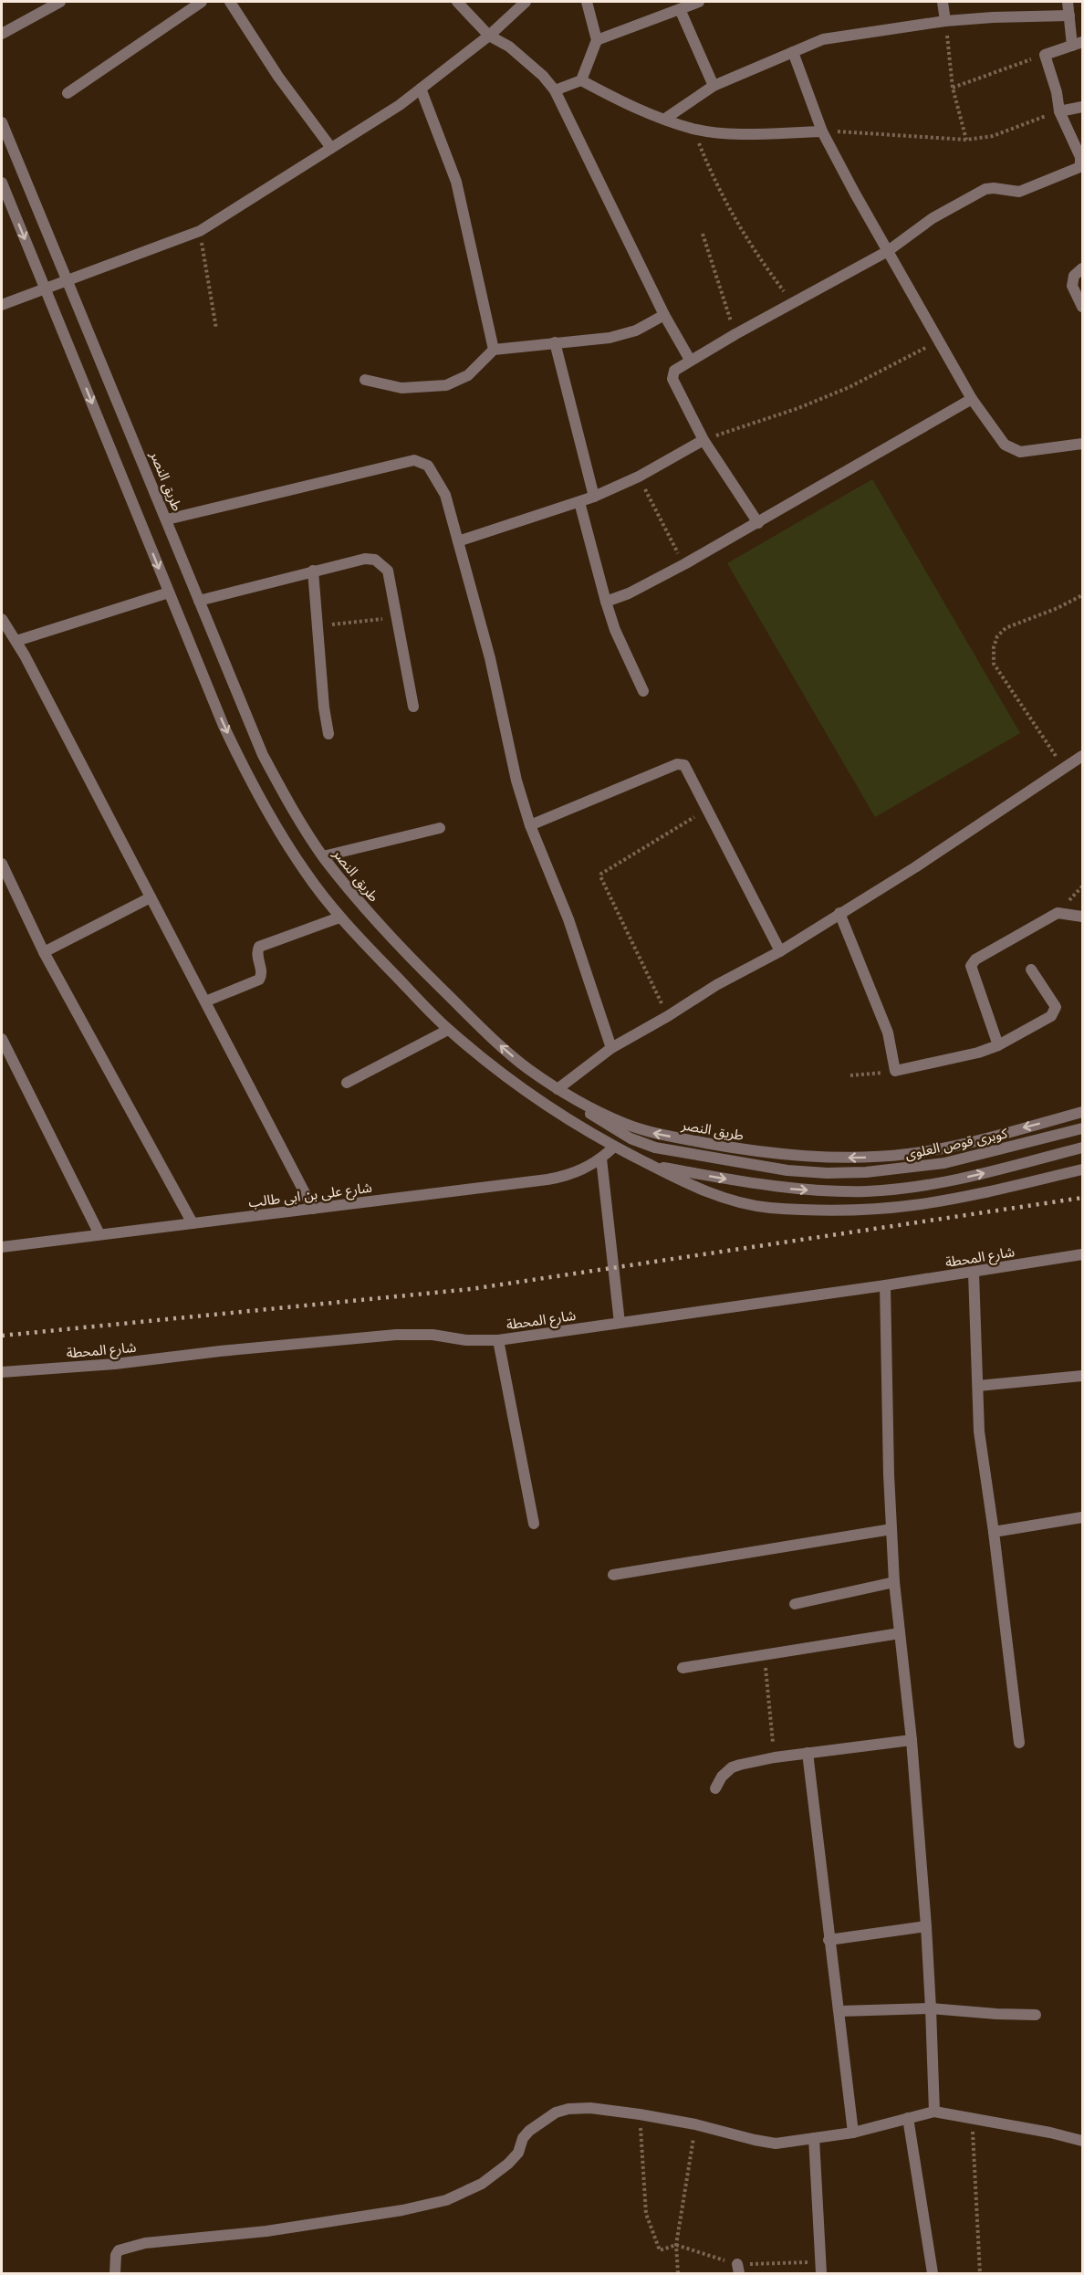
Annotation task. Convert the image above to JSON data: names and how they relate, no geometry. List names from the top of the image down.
{
  "streets": {
    "street": [
      "طريق النصر",
      "كوبرى قوص العلوى",
      "شارع على بن ابى طالب",
      "شارع المحطة"
    ]
  },
  "crossings": [
    ["طريق النصر", "كوبرى قوص العلوى"]
  ]
}
